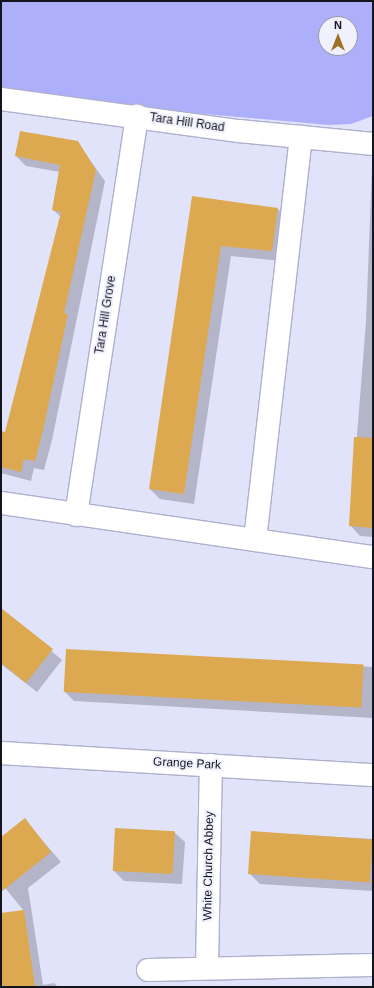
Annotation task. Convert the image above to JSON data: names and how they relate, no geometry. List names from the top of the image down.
{
  "streets": {
    "street": [
      "Tara Hill Road",
      "Tara Hill Grove",
      "Grange Park",
      "White Church Abbey"
    ]
  },
  "crossings": [
    ["Tara Hill Road", "Tara Hill Grove"],
    ["Grange Park", "White Church Abbey"]
  ],
  "north": "top"
}
